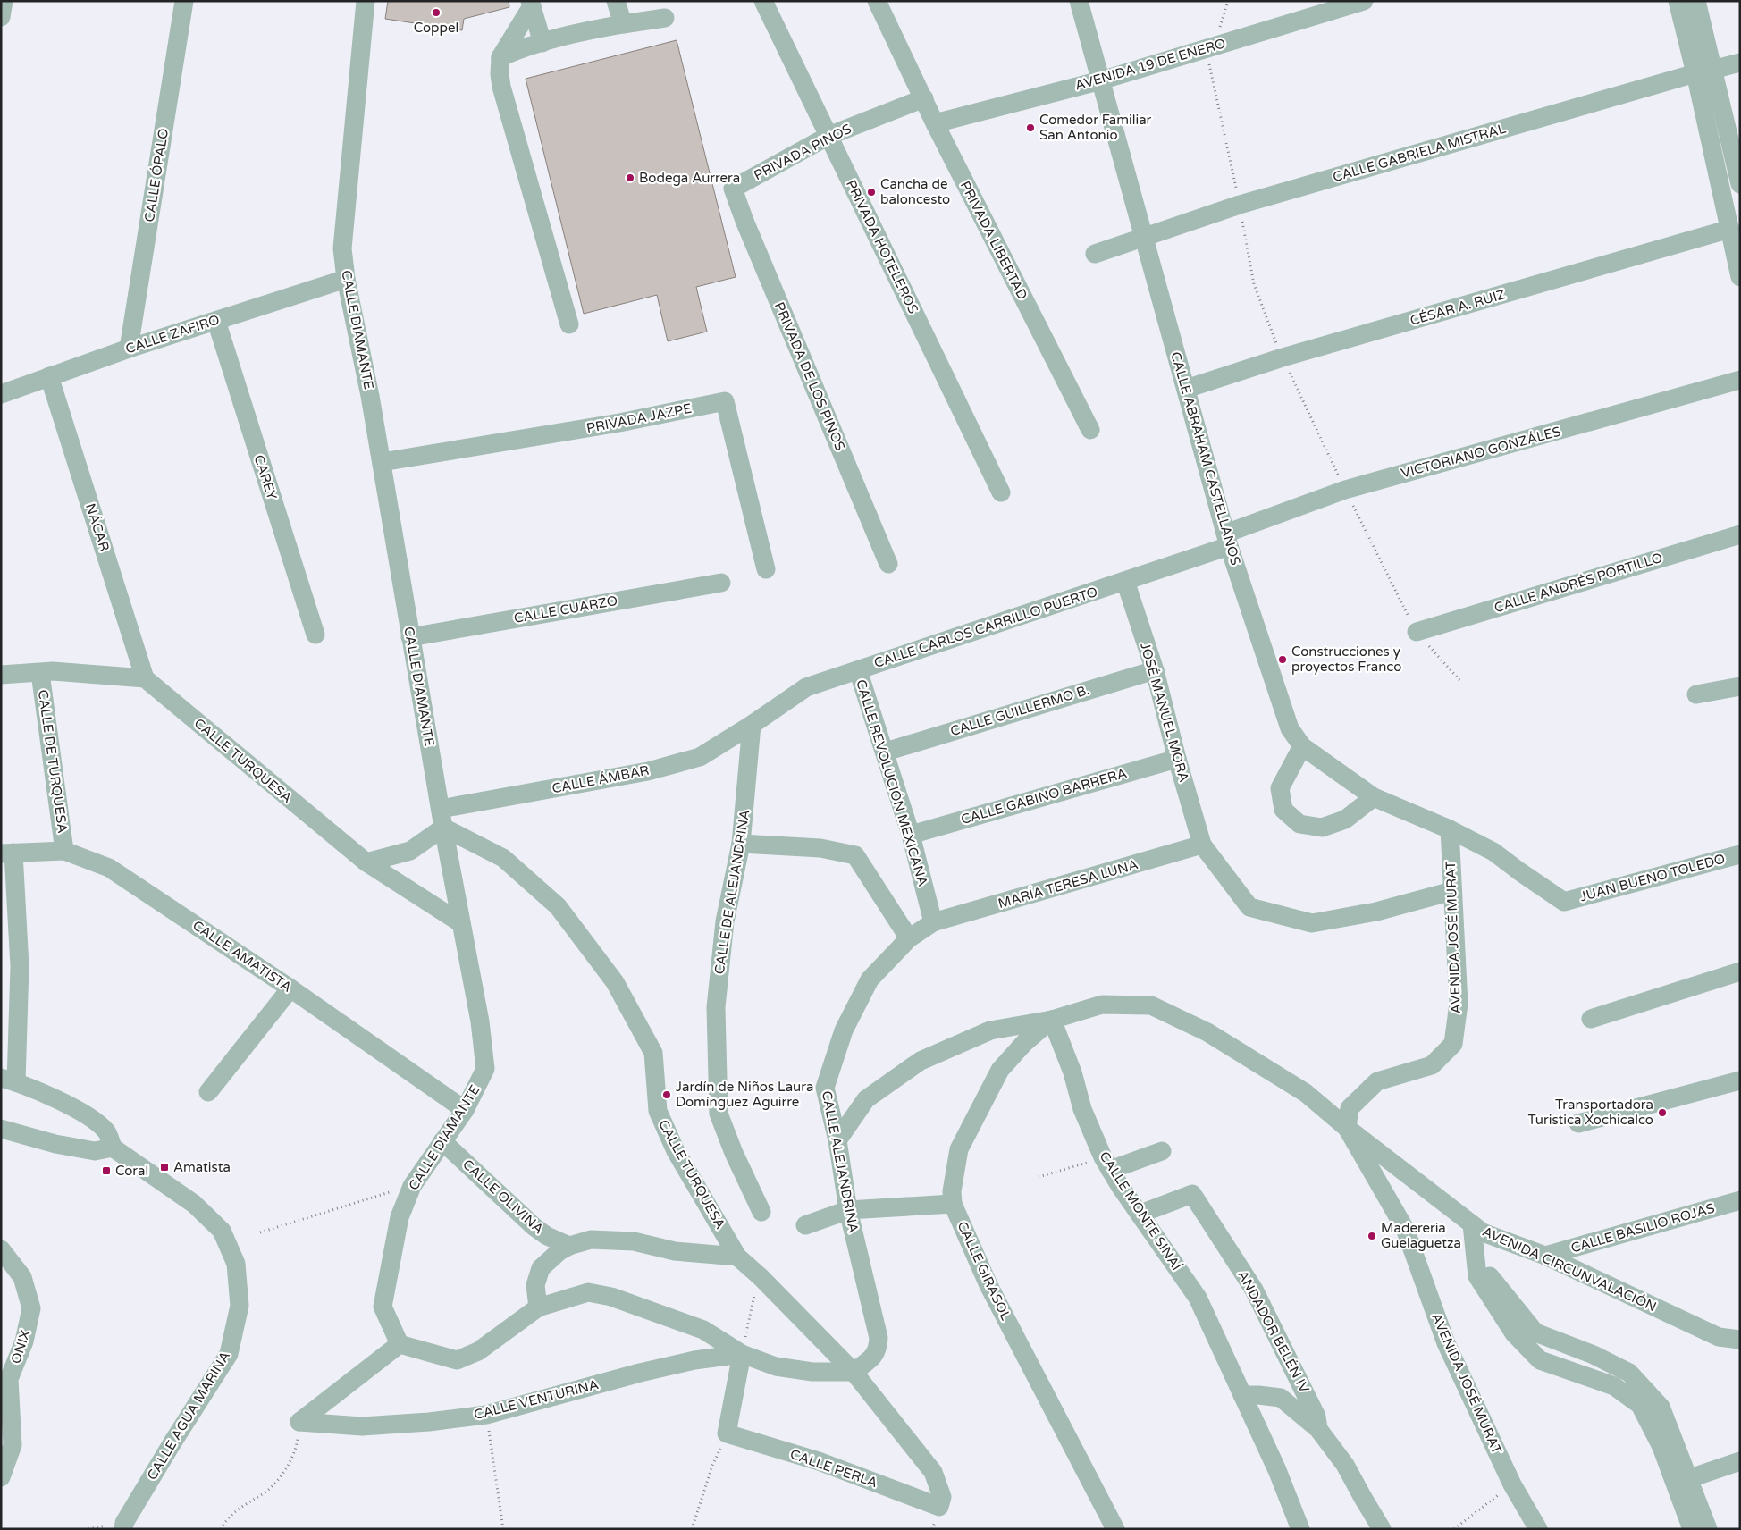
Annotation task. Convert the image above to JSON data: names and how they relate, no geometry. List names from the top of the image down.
{
  "streets": {
    "street": [
      "AVENIDA 19 DE ENERO",
      "PRIVADA PINOS",
      "CALLE GABRIELA MISTRAL",
      "CALLE ÓPALO",
      "PRIVADA LIBERTAD",
      "PRIVADA HOTELEROS",
      "CÉSAR A. RUIZ",
      "CALLE DIAMANTE",
      "CALLE ZAFIRO",
      "PRIVADA DE LOS PINOS",
      "PRIVADA JAZPE",
      "VICTORIANO GONZÁLES",
      "CALLE ABRAHAM CASTELLANOS",
      "CAREY",
      "NÁCAR",
      "CALLE ANDRÉS PORTILLO",
      "CALLE CUARZO",
      "CALLE CARLOS CARRILLO PUERTO",
      "CALLE GUILLERMO B.",
      "JOSÉ MANUEL MORA",
      "CALLE TURQUESA",
      "CALLE DE TURQUESA",
      "CALLE ÁMBAR",
      "CALLE REVOLUCIÓN MEXICANA",
      "CALLE GABINO BARRERA",
      "JUAN BUENO TOLEDO",
      "MARÍA TERESA LUNA",
      "CALLE DE ALEJANDRINA",
      "AVENIDA JOSÉ MURAT",
      "CALLE AMATISTA",
      "CALLE ALEJANDRINA",
      "CALLE OLIVINA",
      "CALLE MONTE SINAÍ",
      "CALLE BASILIO ROJAS",
      "AVENIDA CIRCUNVALACIÓN",
      "CALLE GIRASOL",
      "ANDADOR BELÉN IV",
      "ONIX",
      "CALLE VENTURINA",
      "CALLE AGUA MARINA",
      "CALLE PERLA"
    ]
  },
  "crossings": [
    ["AVENIDA 19 DE ENERO", "PRIVADA LIBERTAD"],
    ["AVENIDA 19 DE ENERO", "CALLE ABRAHAM CASTELLANOS"],
    ["PRIVADA PINOS", "PRIVADA LIBERTAD"],
    ["PRIVADA PINOS", "PRIVADA HOTELEROS"],
    ["PRIVADA PINOS", "PRIVADA DE LOS PINOS"],
    ["CALLE GABRIELA MISTRAL", "CALLE ABRAHAM CASTELLANOS"],
    ["CALLE ÓPALO", "CALLE ZAFIRO"],
    ["CÉSAR A. RUIZ", "CALLE ABRAHAM CASTELLANOS"],
    ["CALLE DIAMANTE", "CALLE ZAFIRO"],
    ["CALLE DIAMANTE", "PRIVADA JAZPE"],
    ["CALLE DIAMANTE", "CALLE CUARZO"],
    ["CALLE DIAMANTE", "CALLE TURQUESA"],
    ["CALLE DIAMANTE", "CALLE ÁMBAR"],
    ["CALLE DIAMANTE", "CALLE AMATISTA"],
    ["CALLE DIAMANTE", "CALLE OLIVINA"],
    ["CALLE ZAFIRO", "CAREY"],
    ["CALLE ZAFIRO", "NÁCAR"],
    ["VICTORIANO GONZÁLES", "CALLE ABRAHAM CASTELLANOS"],
    ["VICTORIANO GONZÁLES", "CALLE CARLOS CARRILLO PUERTO"],
    ["CALLE ABRAHAM CASTELLANOS", "CALLE CARLOS CARRILLO PUERTO"],
    ["CALLE ABRAHAM CASTELLANOS", "JUAN BUENO TOLEDO"],
    ["CALLE ABRAHAM CASTELLANOS", "AVENIDA JOSÉ MURAT"],
    ["NÁCAR", "CALLE TURQUESA"],
    ["CALLE CARLOS CARRILLO PUERTO", "JOSÉ MANUEL MORA"],
    ["CALLE CARLOS CARRILLO PUERTO", "CALLE ÁMBAR"],
    ["CALLE CARLOS CARRILLO PUERTO", "CALLE REVOLUCIÓN MEXICANA"],
    ["CALLE CARLOS CARRILLO PUERTO", "CALLE DE ALEJANDRINA"],
    ["CALLE GUILLERMO B.", "JOSÉ MANUEL MORA"],
    ["CALLE GUILLERMO B.", "CALLE REVOLUCIÓN MEXICANA"],
    ["JOSÉ MANUEL MORA", "CALLE GABINO BARRERA"],
    ["JOSÉ MANUEL MORA", "MARÍA TERESA LUNA"],
    ["CALLE TURQUESA", "CALLE ALEJANDRINA"],
    ["CALLE TURQUESA", "CALLE VENTURINA"],
    ["CALLE TURQUESA", "CALLE PERLA"],
    ["CALLE DE TURQUESA", "CALLE AMATISTA"],
    ["CALLE ÁMBAR", "CALLE DE ALEJANDRINA"],
    ["CALLE REVOLUCIÓN MEXICANA", "CALLE GABINO BARRERA"],
    ["CALLE REVOLUCIÓN MEXICANA", "MARÍA TERESA LUNA"],
    ["CALLE REVOLUCIÓN MEXICANA", "CALLE ALEJANDRINA"],
    ["MARÍA TERESA LUNA", "CALLE ALEJANDRINA"],
    ["AVENIDA JOSÉ MURAT", "AVENIDA CIRCUNVALACIÓN"],
    ["CALLE ALEJANDRINA", "AVENIDA CIRCUNVALACIÓN"],
    ["CALLE ALEJANDRINA", "CALLE VENTURINA"],
    ["CALLE MONTE SINAÍ", "AVENIDA CIRCUNVALACIÓN"],
    ["CALLE MONTE SINAÍ", "CALLE GIRASOL"],
    ["CALLE MONTE SINAÍ", "ANDADOR BELÉN IV"],
    ["CALLE BASILIO ROJAS", "AVENIDA CIRCUNVALACIÓN"],
    ["AVENIDA CIRCUNVALACIÓN", "CALLE GIRASOL"]
  ],
  "places": {
    "other": [
      "Coppel",
      "Comedor Familiar San Antonio",
      "Bodega Aurrera",
      "Cancha de baloncesto",
      "Construcciones y proyectos Franco",
      "Jardín de Niños Laura Domínguez Aguirre",
      "Transportadora Turistica Xochicalco",
      "Madereria Guelaguetza"
    ],
    "transit": ["Amatista", "Coral"]
  }
}
